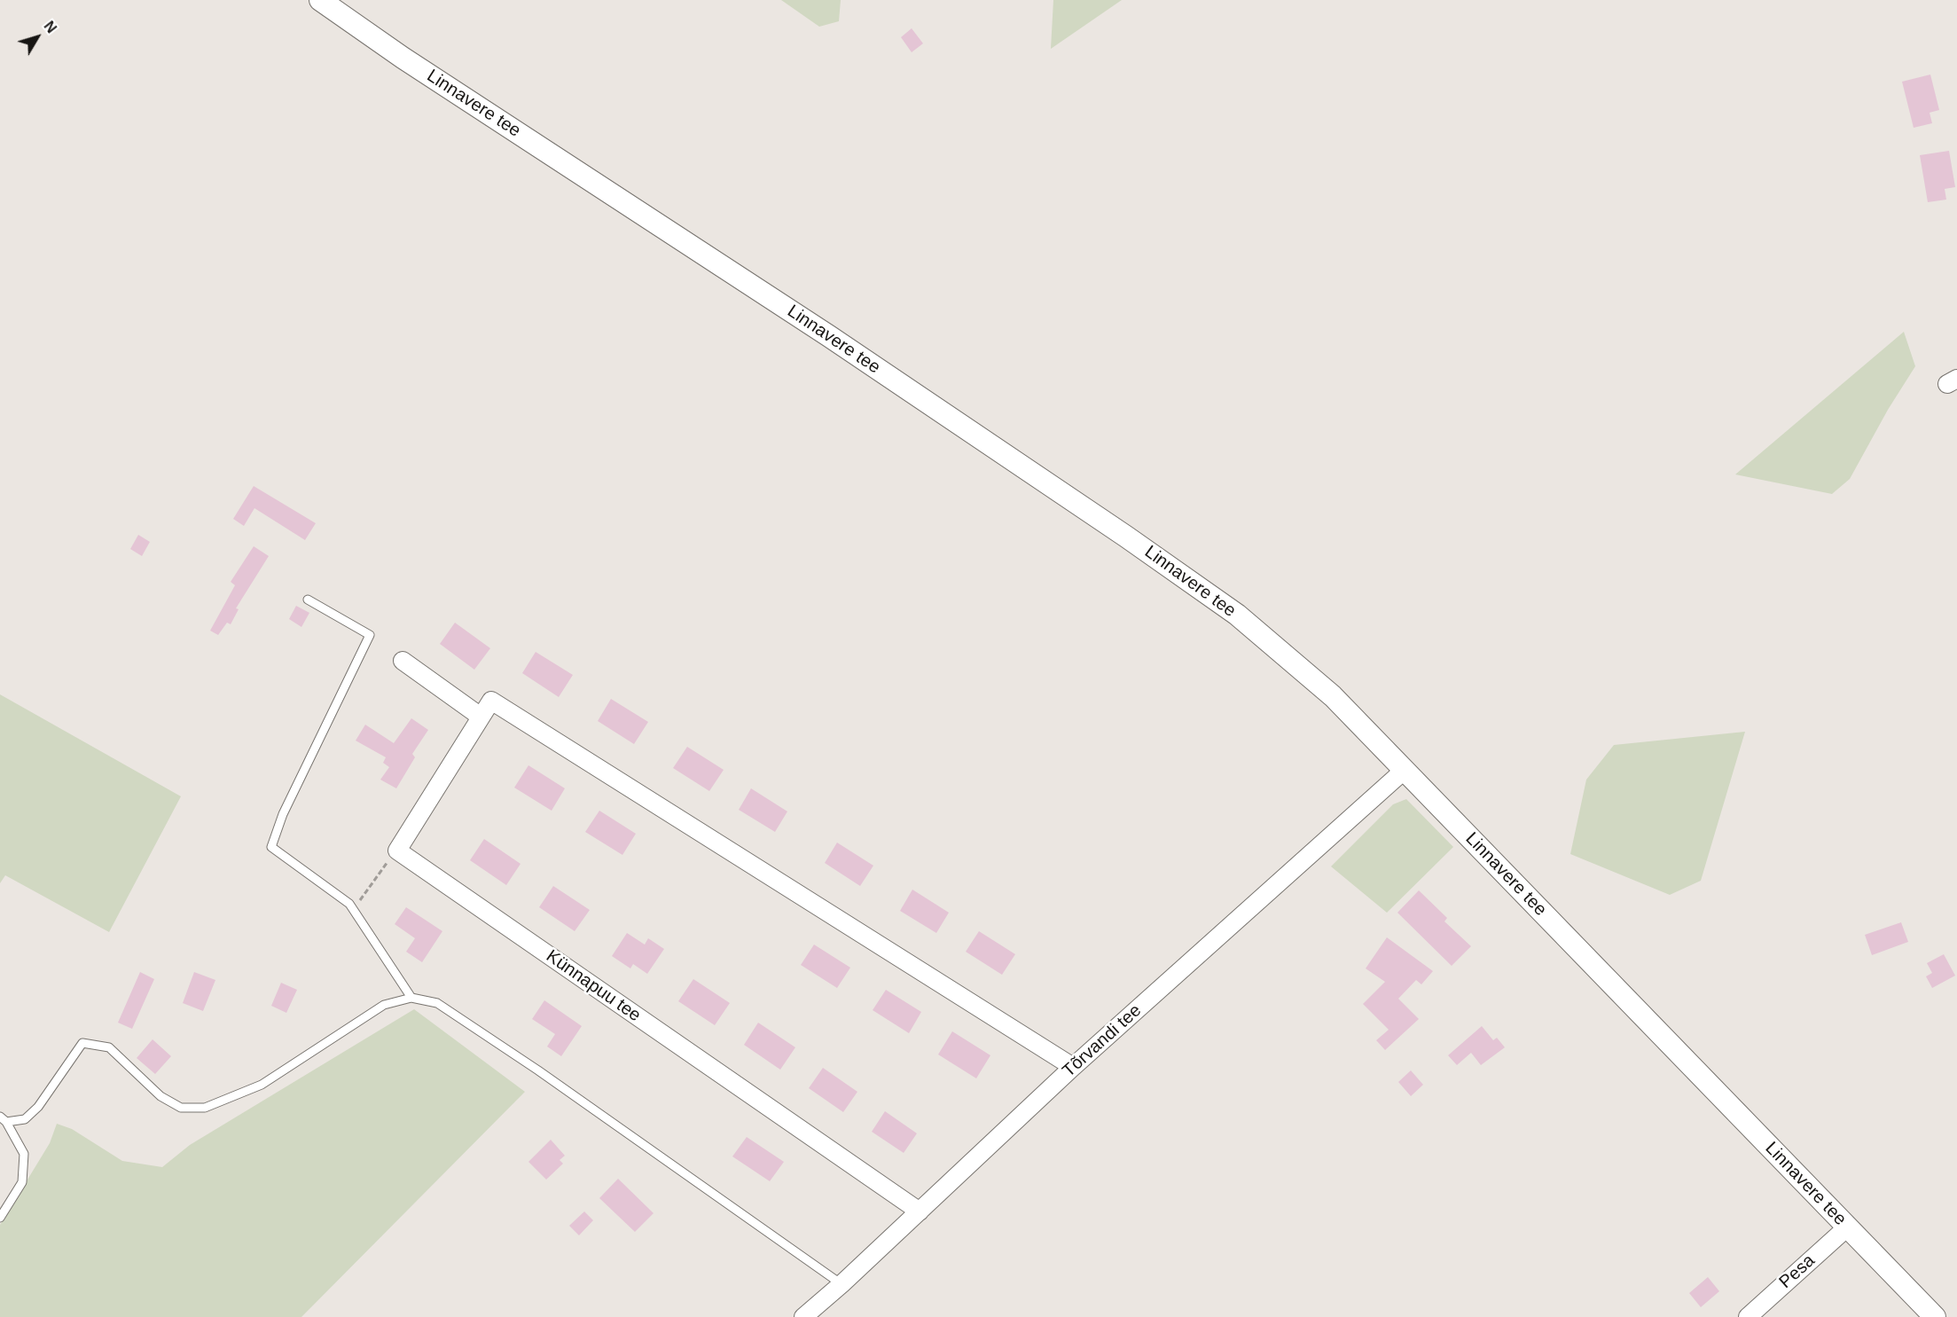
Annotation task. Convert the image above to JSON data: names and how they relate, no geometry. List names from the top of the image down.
{
  "streets": {
    "street": [
      "Linnavere tee",
      "Künnapuu tee",
      "Tõrvandi tee",
      "Pesa"
    ]
  },
  "crossings": [
    ["Linnavere tee", "Tõrvandi tee"],
    ["Linnavere tee", "Pesa"],
    ["Künnapuu tee", "Tõrvandi tee"]
  ],
  "north": "top right"
}
